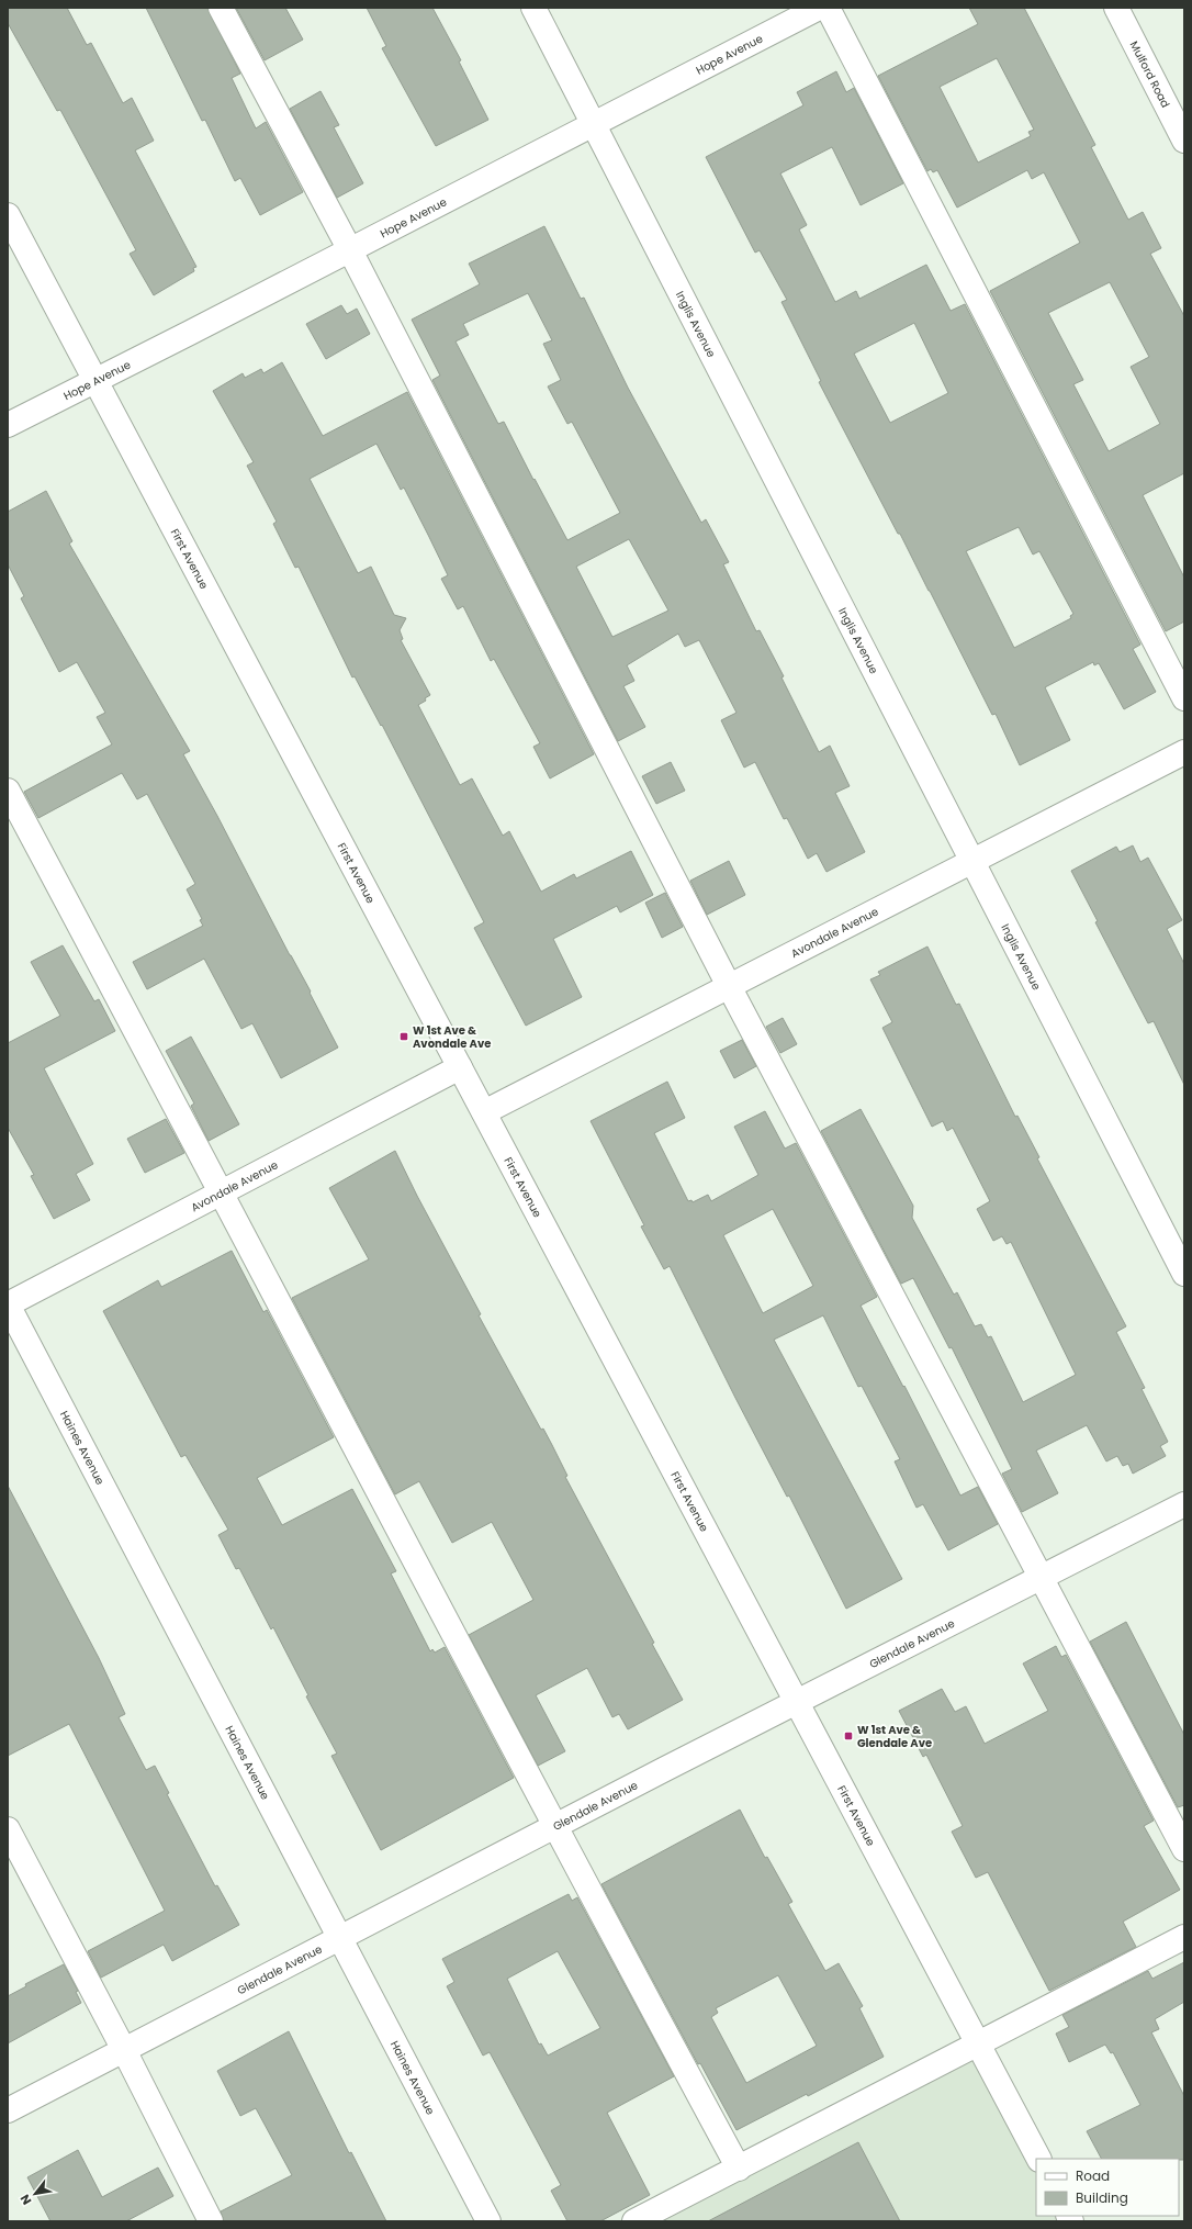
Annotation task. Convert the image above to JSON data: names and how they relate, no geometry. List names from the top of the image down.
{
  "streets": {
    "street": [
      "Hope Avenue",
      "Mulford Road",
      "Inglis Avenue",
      "First Avenue",
      "Avondale Avenue",
      "Haines Avenue",
      "Glendale Avenue"
    ]
  },
  "crossings": [
    ["Hope Avenue", "Inglis Avenue"],
    ["Hope Avenue", "First Avenue"],
    ["Inglis Avenue", "Avondale Avenue"],
    ["First Avenue", "Avondale Avenue"],
    ["First Avenue", "Glendale Avenue"],
    ["Avondale Avenue", "Haines Avenue"],
    ["Haines Avenue", "Glendale Avenue"]
  ],
  "places": {
    "transit": ["W 1st Ave & Avondale Ave", "W 1st Ave & Glendale Ave"]
  },
  "legend": ["Road", "Building"],
  "north": "bottom left"
}
